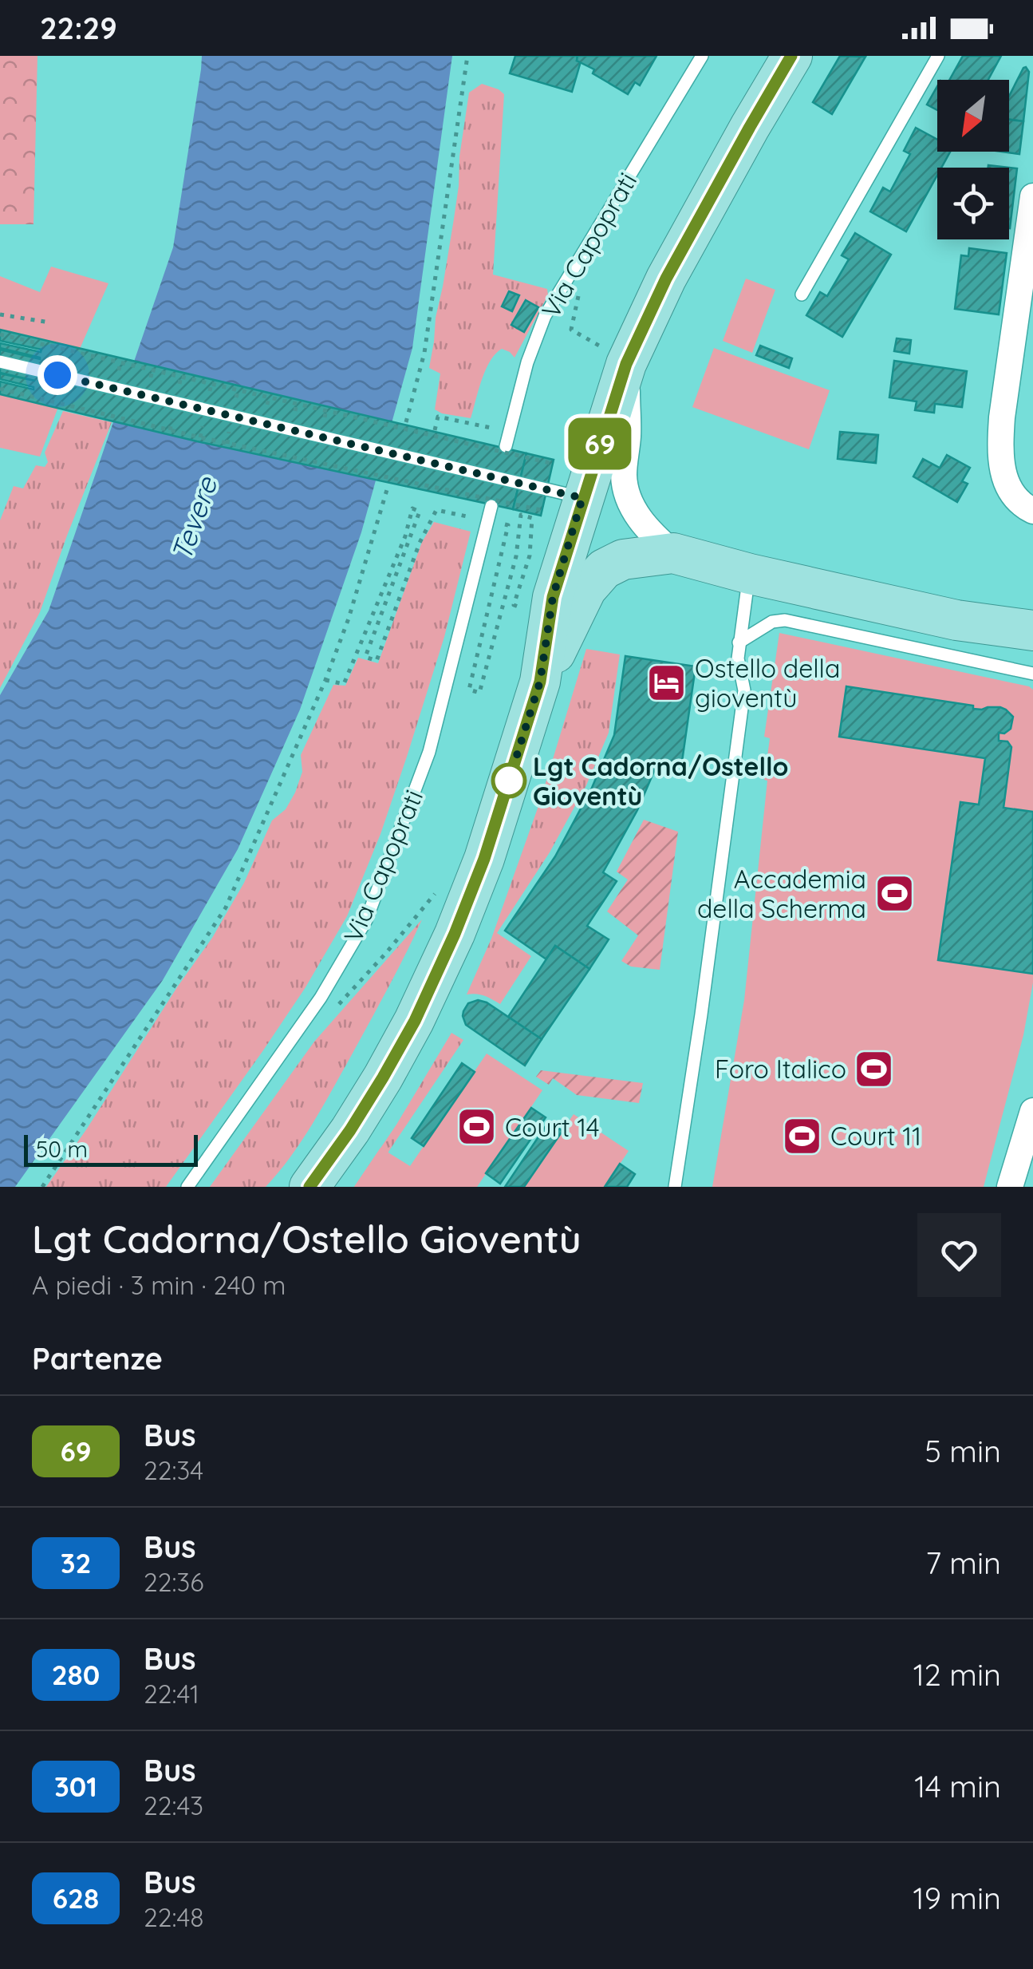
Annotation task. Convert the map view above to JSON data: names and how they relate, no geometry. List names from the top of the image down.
{
  "streets": {
    "lane": ["Via Capoprati"]
  },
  "water": ["Tevere"],
  "places": {
    "hotel": ["Ostello della gioventù"],
    "other": ["Lgt Cadorna/Ostello Gioventù"],
    "sports": [
      "Accademia della Scherma",
      "Foro Italico",
      "Court 14",
      "Court 11"
    ]
  },
  "lines": ["bus line 69"],
  "scale_bar": "50 m",
  "north": "bottom left",
  "page": {
    "status": "22:29",
    "on_map": "69",
    "scale": "50 m",
    "heading": [
      ["Lgt Cadorna/Ostello Gioventù", "A piedi · 3 min · 240 m"],
      "Partenze"
    ],
    "list": [
      {
        "mark": "69",
        "name": "Bus",
        "note": "22:34",
        "value": "5 min"
      },
      {
        "mark": "32",
        "name": "Bus",
        "note": "22:36",
        "value": "7 min"
      },
      {
        "mark": "280",
        "name": "Bus",
        "note": "22:41",
        "value": "12 min"
      },
      {
        "mark": "301",
        "name": "Bus",
        "note": "22:43",
        "value": "14 min"
      },
      {
        "mark": "628",
        "name": "Bus",
        "note": "22:48",
        "value": "19 min"
      }
    ]
  }
}
